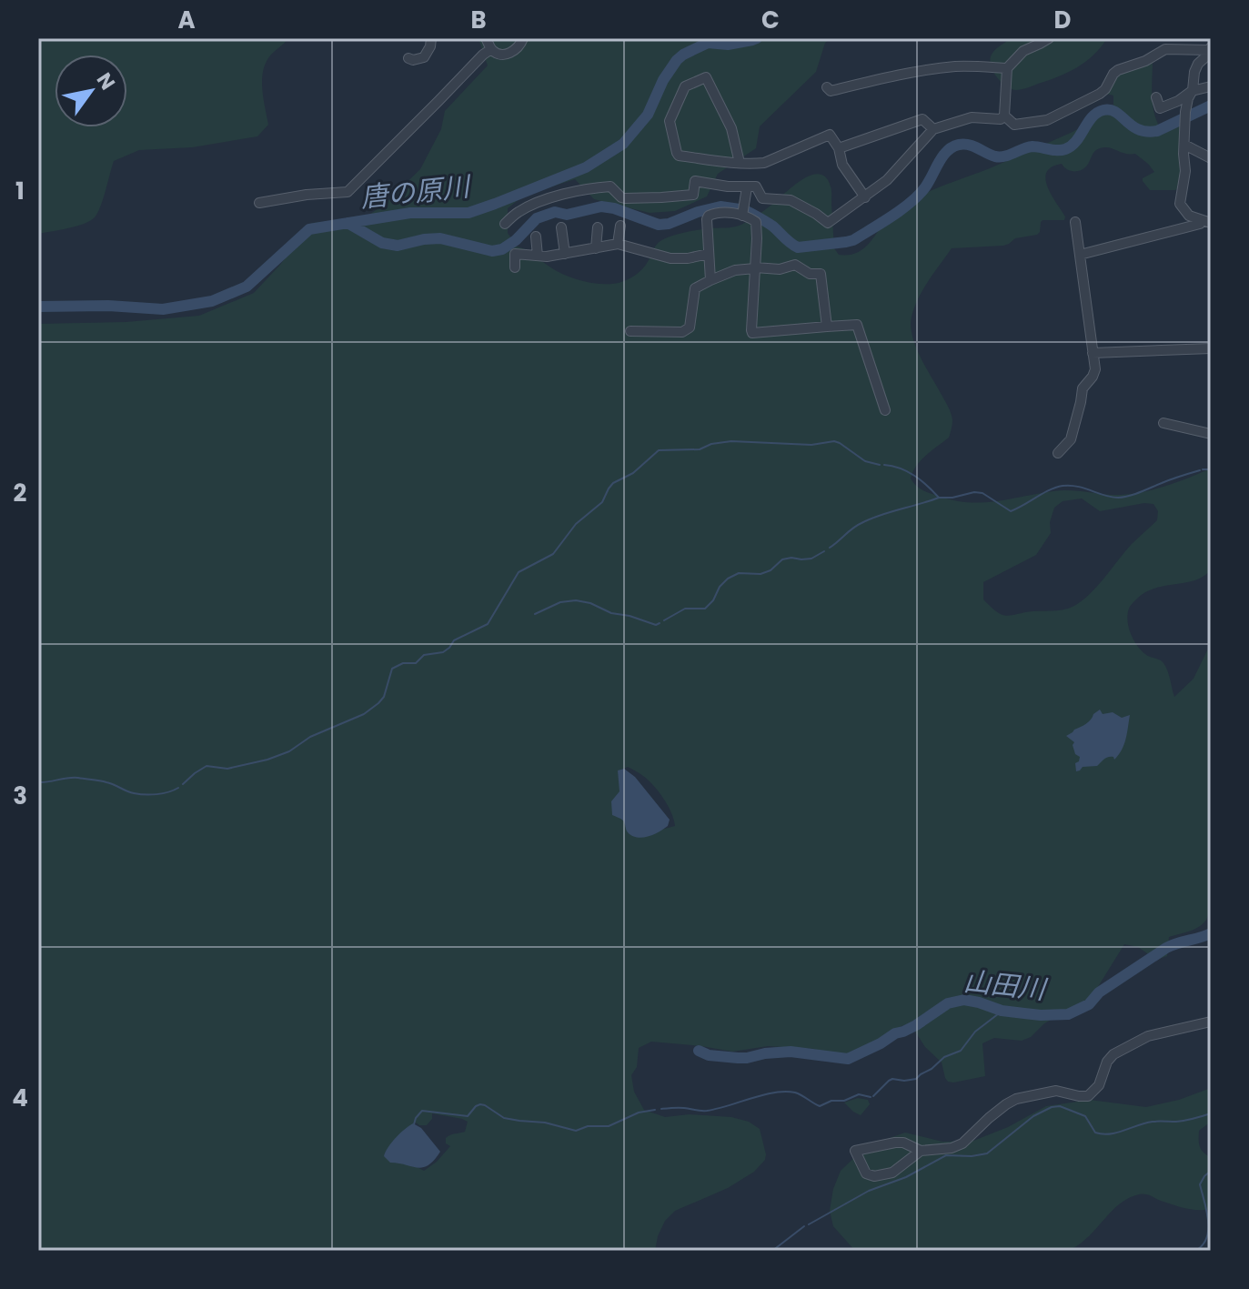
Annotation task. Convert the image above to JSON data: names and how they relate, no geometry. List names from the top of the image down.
{
  "water": ["唐の原川", "山田川"],
  "north": "top right",
  "grid": {
    "columns": [
      "A",
      "B",
      "C",
      "D"
    ],
    "rows": [
      "1",
      "2",
      "3",
      "4"
    ]
  }
}
